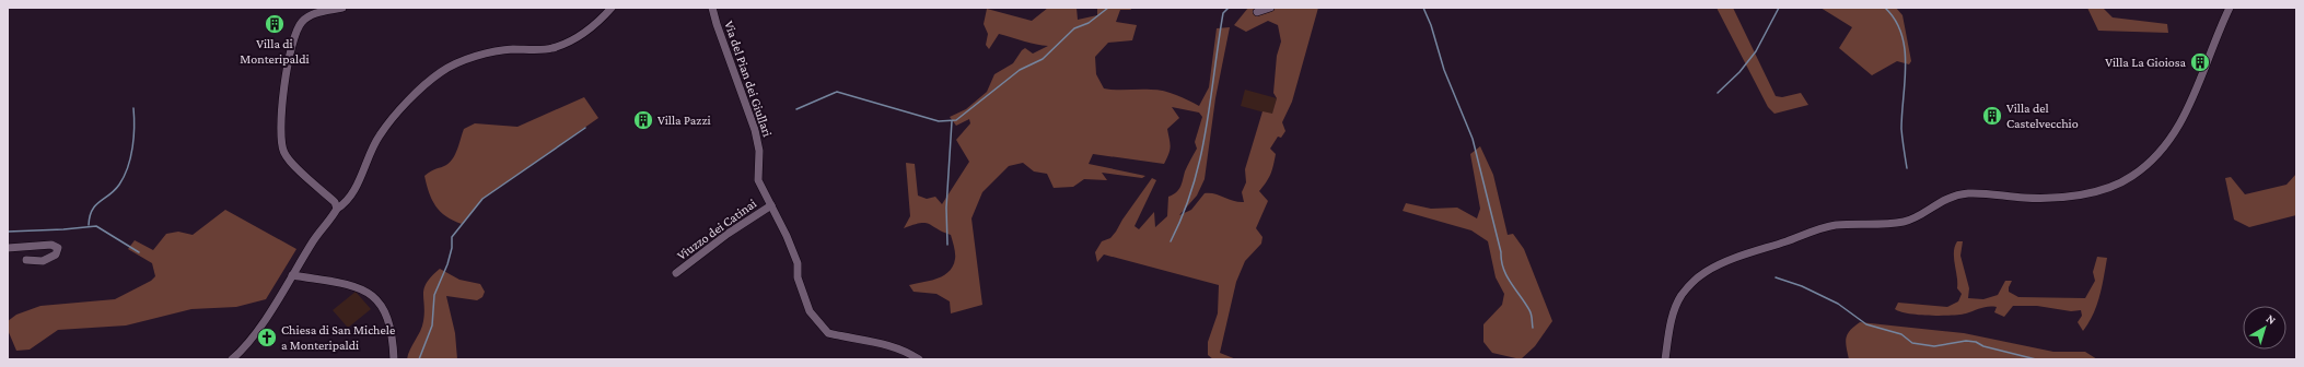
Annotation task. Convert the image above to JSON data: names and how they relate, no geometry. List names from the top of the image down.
{
  "streets": {
    "street": ["Via del Pian dei Giullari", "Viuzzo dei Catinai"]
  },
  "crossings": [
    ["Via del Pian dei Giullari", "Viuzzo dei Catinai"]
  ],
  "places": {
    "building": [
      "Villa di Monteripaldi",
      "Villa La Gioiosa",
      "Villa del Castelvecchio",
      "Villa Pazzi"
    ],
    "church": ["Chiesa di San Michele a Monteripaldi"]
  },
  "north": "top right"
}
